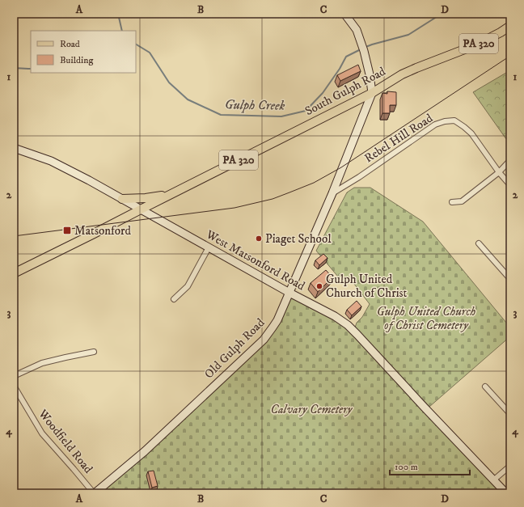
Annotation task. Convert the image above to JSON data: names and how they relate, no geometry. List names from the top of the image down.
{
  "streets": {
    "main road": [
      "PA 320",
      "South Gulph Road",
      "West Matsonford Road",
      "Old Gulph Road"
    ],
    "street": ["Rebel Hill Road", "Woodfield Road"]
  },
  "crossings": [
    ["PA 320", "South Gulph Road"],
    ["PA 320", "West Matsonford Road"],
    ["South Gulph Road", "West Matsonford Road"],
    ["South Gulph Road", "Old Gulph Road"],
    ["Rebel Hill Road", "Old Gulph Road"],
    ["West Matsonford Road", "Old Gulph Road"],
    ["Old Gulph Road", "Woodfield Road"]
  ],
  "water": ["Gulph Creek"],
  "parks": ["Gulph United Church of Christ Cemetery", "Calvary Cemetery"],
  "places": {
    "transit": ["Matsonford"],
    "other": ["Piaget School", "Gulph United Church of Christ"]
  },
  "legend": ["Road", "Building"],
  "scale_bar": "100 m",
  "grid": {
    "columns": [
      "A",
      "B",
      "C",
      "D"
    ],
    "rows": [
      "1",
      "2",
      "3",
      "4"
    ]
  }
}
